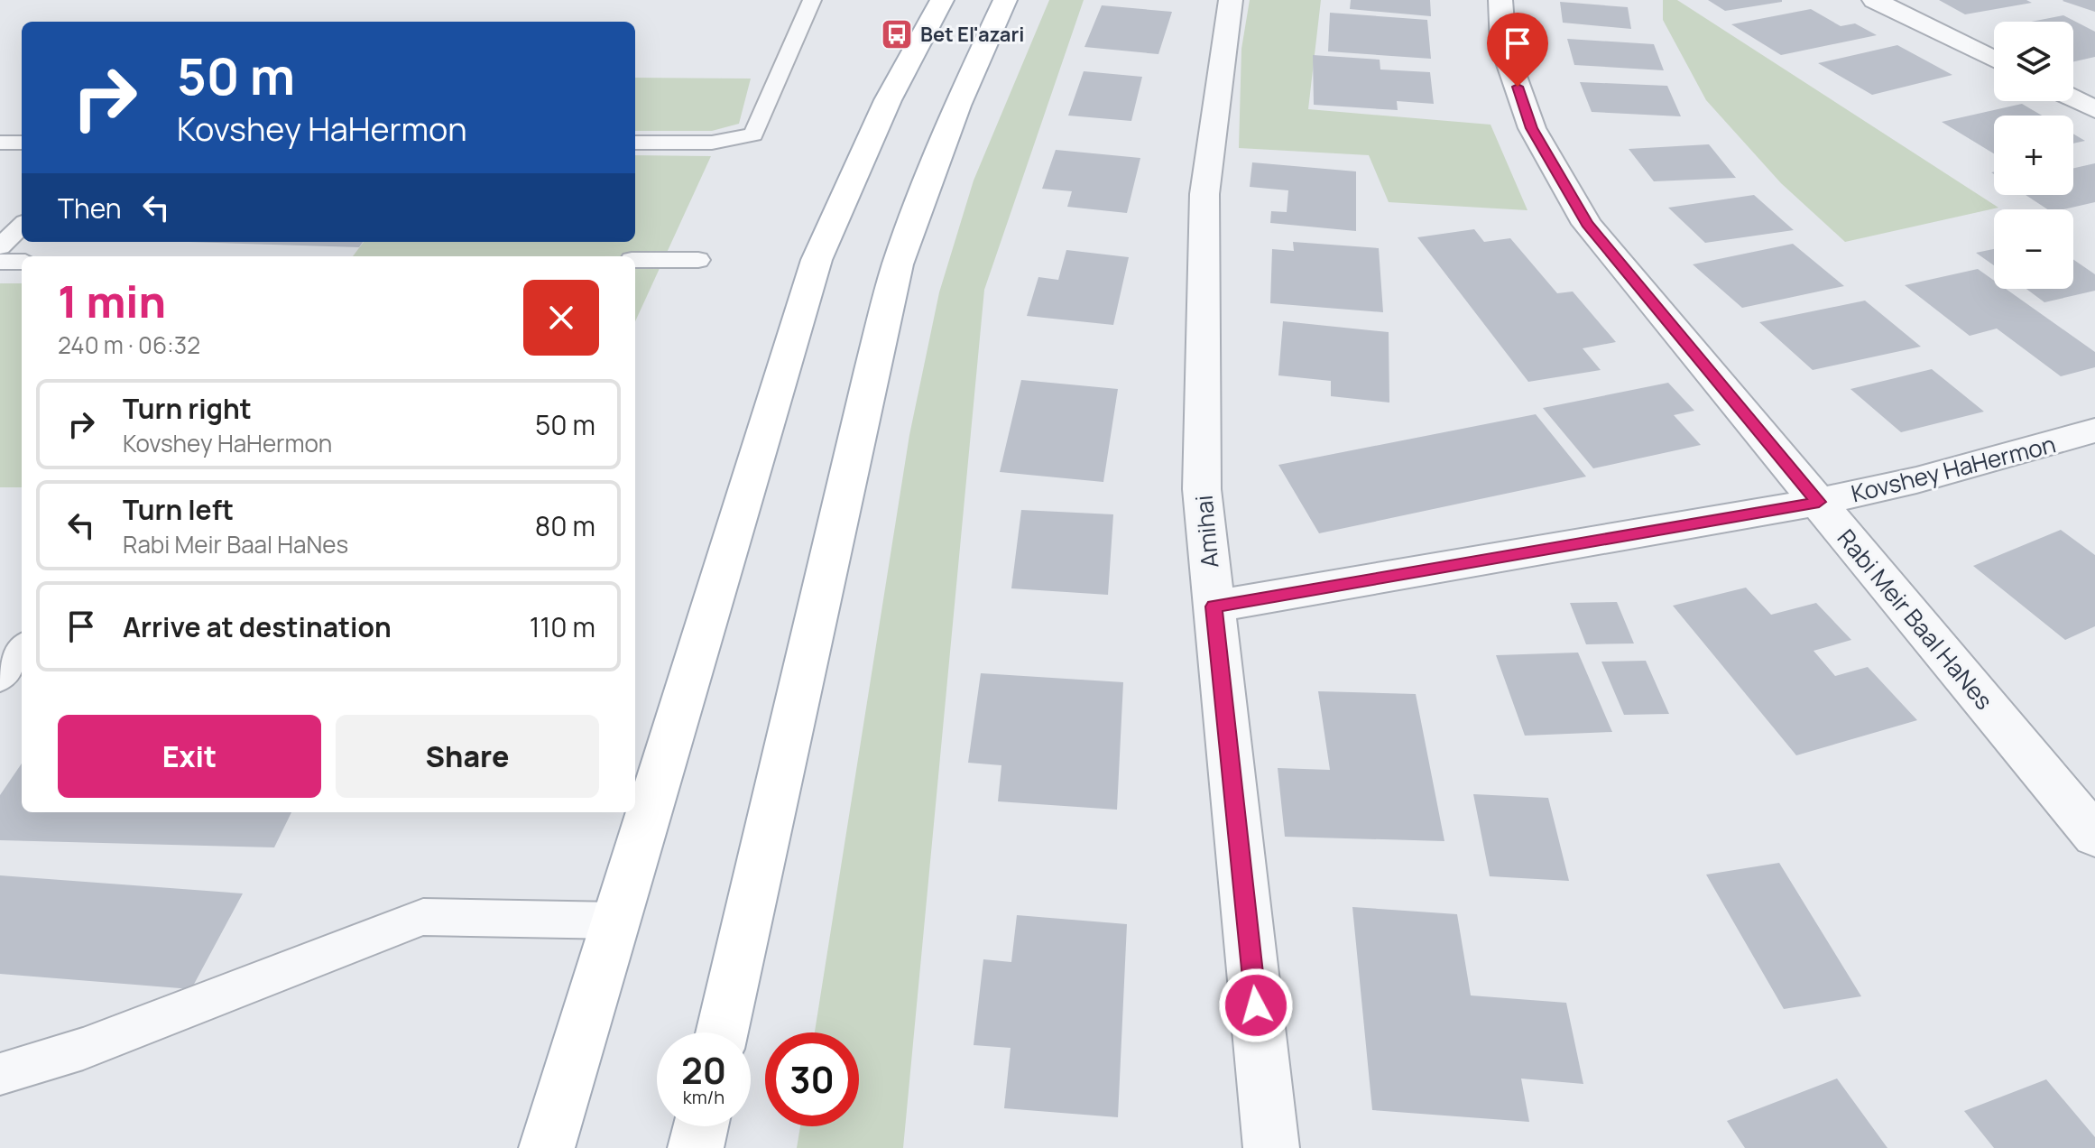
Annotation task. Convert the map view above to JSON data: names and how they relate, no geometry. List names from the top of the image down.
{
  "streets": {
    "street": ["Kovshey HaHermon", "Amihai", "Rabi Meir Baal HaNes"]
  },
  "crossings": [
    ["Kovshey HaHermon", "Amihai"],
    ["Kovshey HaHermon", "Rabi Meir Baal HaNes"]
  ],
  "places": {
    "bus stop": ["Bet El'azari"]
  },
  "page": {
    "map_buttons": ["+", "−"],
    "turn": ["50 m", "Kovshey HaHermon"],
    "then": "Then",
    "heading": ["1 min", "240 m · 06:32"],
    "list": [
      {
        "name": "Turn right",
        "note": "Kovshey HaHermon",
        "value": "50 m"
      },
      {
        "name": "Turn left",
        "note": "Rabi Meir Baal HaNes",
        "value": "80 m"
      },
      {
        "name": "Arrive at destination",
        "value": "110 m"
      }
    ],
    "buttons": ["Exit", "Share"],
    "speed": "20 km/h",
    "limit": "30"
  }
}
